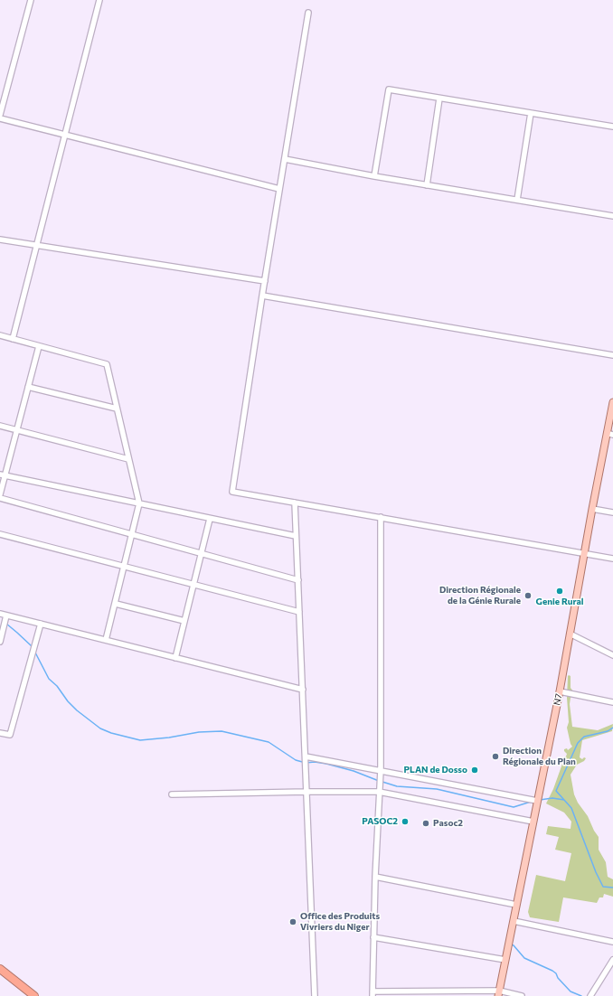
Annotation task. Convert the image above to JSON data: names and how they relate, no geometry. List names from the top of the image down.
{
  "streets": {
    "main road": ["N7"]
  },
  "places": [
    "Genie Rural",
    "Direction Régionale de la Génie Rurale",
    "Direction Régionale du Plan",
    "PLAN de Dosso",
    "PASOC2",
    "Pasoc2",
    "Office des Produits Vivriers du Niger"
  ]
}
